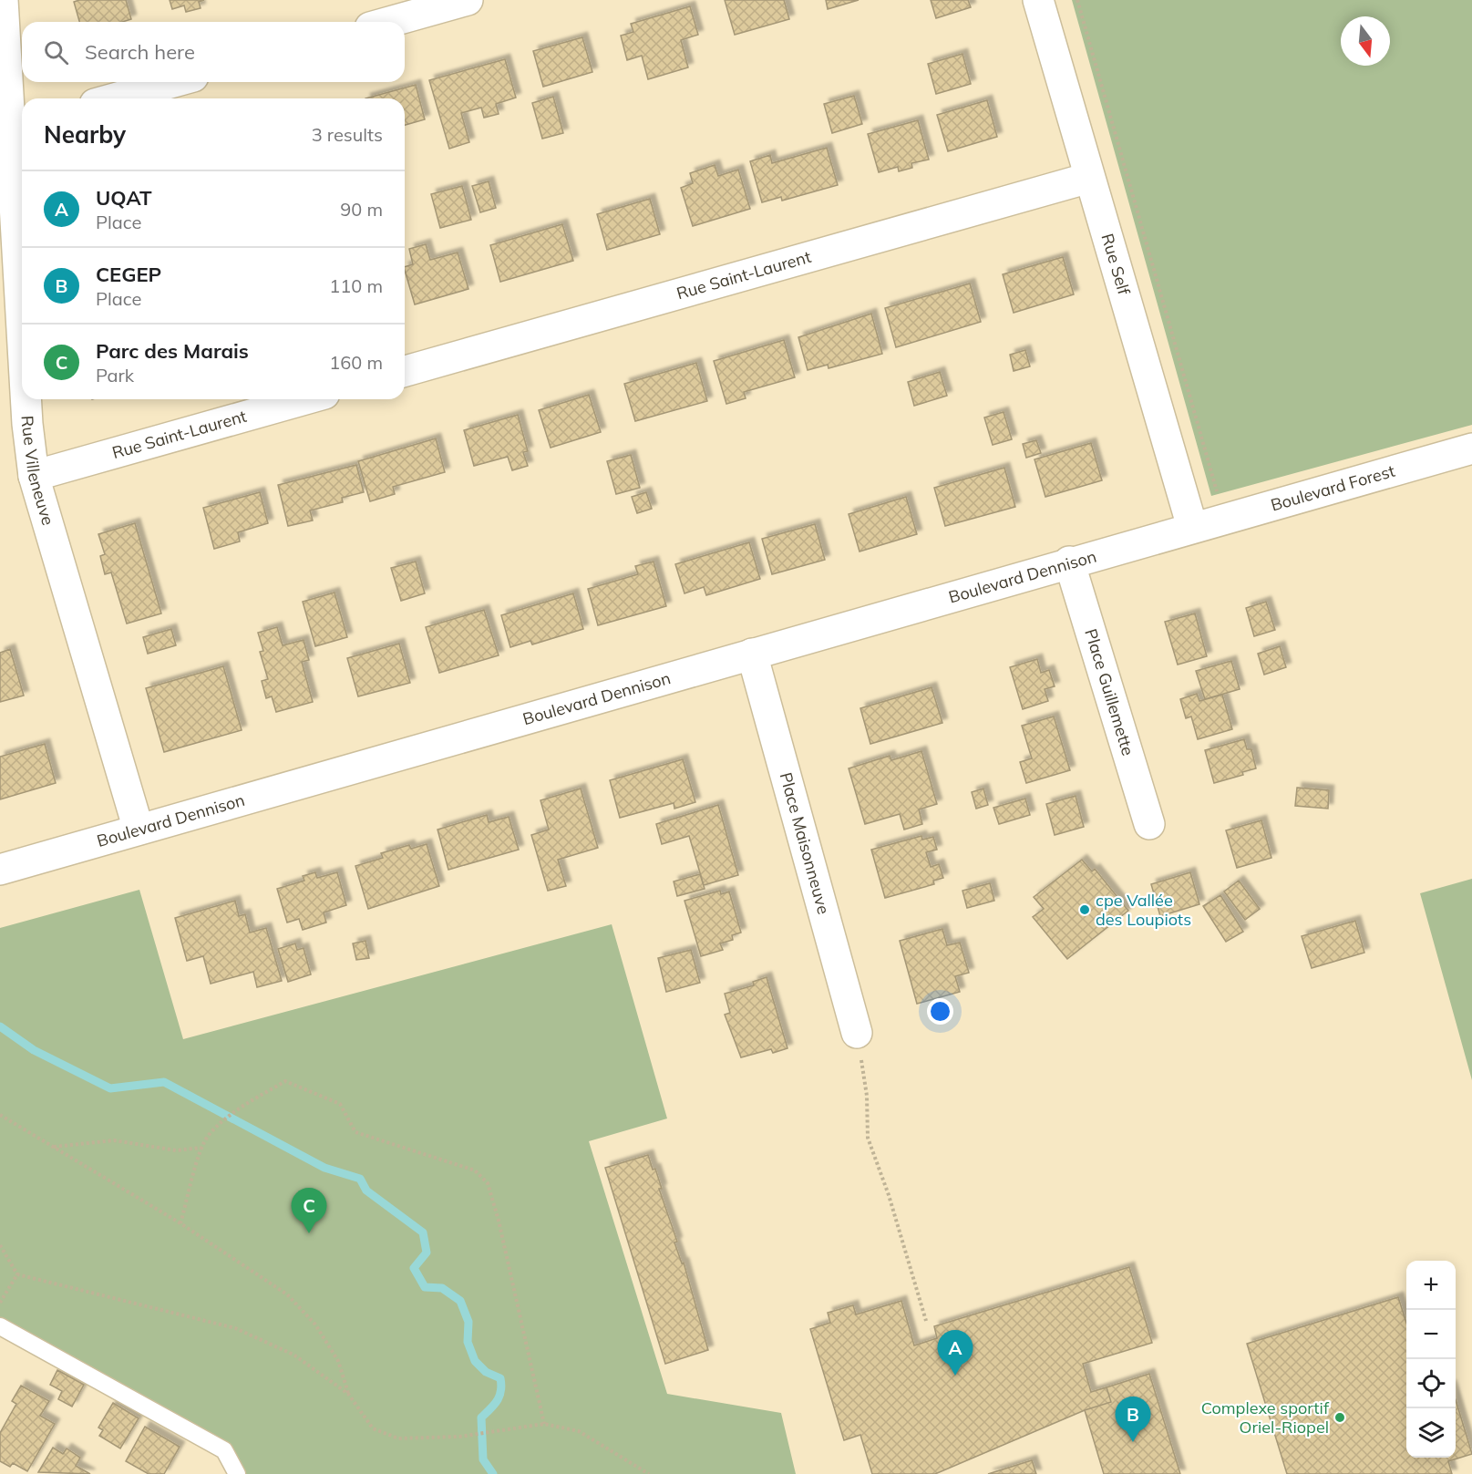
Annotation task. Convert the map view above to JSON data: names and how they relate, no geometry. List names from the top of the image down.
{
  "streets": {
    "street": [
      "Rue Self",
      "Rue Saint-Laurent",
      "Rue Villeneuve",
      "Boulevard Forest",
      "Boulevard Dennison",
      "Place Guillemette",
      "Place Maisonneuve"
    ]
  },
  "crossings": [
    ["Rue Self", "Rue Saint-Laurent"],
    ["Rue Self", "Boulevard Forest"],
    ["Rue Self", "Boulevard Dennison"],
    ["Rue Saint-Laurent", "Rue Villeneuve"],
    ["Rue Villeneuve", "Boulevard Dennison"],
    ["Boulevard Forest", "Boulevard Dennison"],
    ["Boulevard Dennison", "Place Guillemette"],
    ["Boulevard Dennison", "Place Maisonneuve"]
  ],
  "places": ["cpe Vallée des Loupiots", "Complexe sportif Oriel-Riopel"],
  "north": "bottom",
  "page": {
    "search": "Search here",
    "heading": ["Nearby", "3 results"],
    "list": [
      {
        "mark": "A",
        "name": "UQAT",
        "note": "Place",
        "value": "90 m"
      },
      {
        "mark": "B",
        "name": "CEGEP",
        "note": "Place",
        "value": "110 m"
      },
      {
        "mark": "C",
        "name": "Parc des Marais",
        "note": "Park",
        "value": "160 m"
      }
    ],
    "pins": ["C", "A", "B"],
    "map_buttons": ["+", "−"]
  }
}
